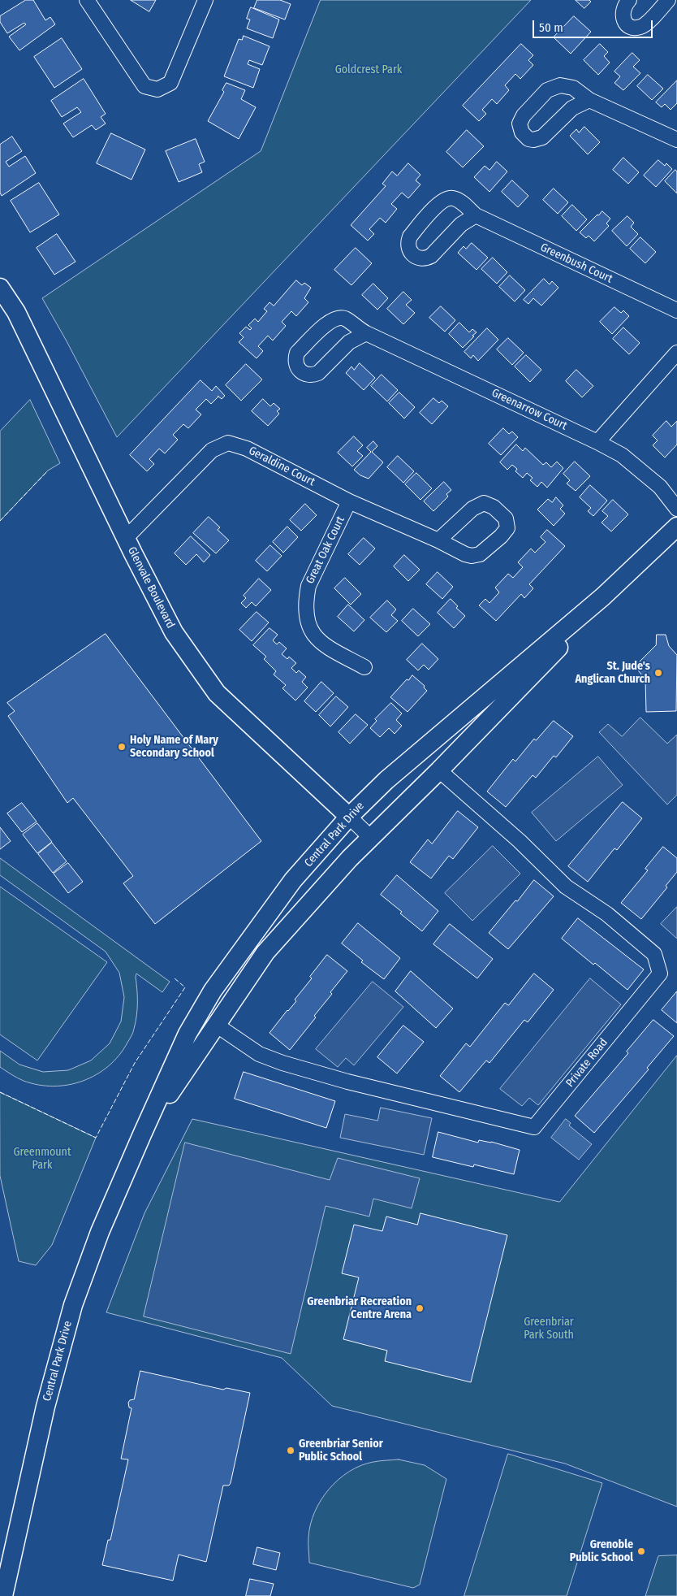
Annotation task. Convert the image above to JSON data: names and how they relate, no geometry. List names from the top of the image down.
{
  "streets": {
    "street": [
      "Greenbush Court",
      "Greenarrow Court",
      "Geraldine Court",
      "Great Oak Court",
      "Glenvale Boulevard",
      "Central Park Drive",
      "Private Road"
    ]
  },
  "crossings": [
    ["Geraldine Court", "Great Oak Court"],
    ["Geraldine Court", "Glenvale Boulevard"],
    ["Glenvale Boulevard", "Central Park Drive"],
    ["Central Park Drive", "Private Road"]
  ],
  "parks": ["Goldcrest Park", "Greenmount Park", "Greenbriar Park South"],
  "places": [
    "St. Jude's Anglican Church",
    "Holy Name of Mary Secondary School",
    "Greenbriar Recreation Centre Arena",
    "Greenbriar Senior Public School",
    "Grenoble Public School"
  ],
  "scale_bar": "50 m"
}
